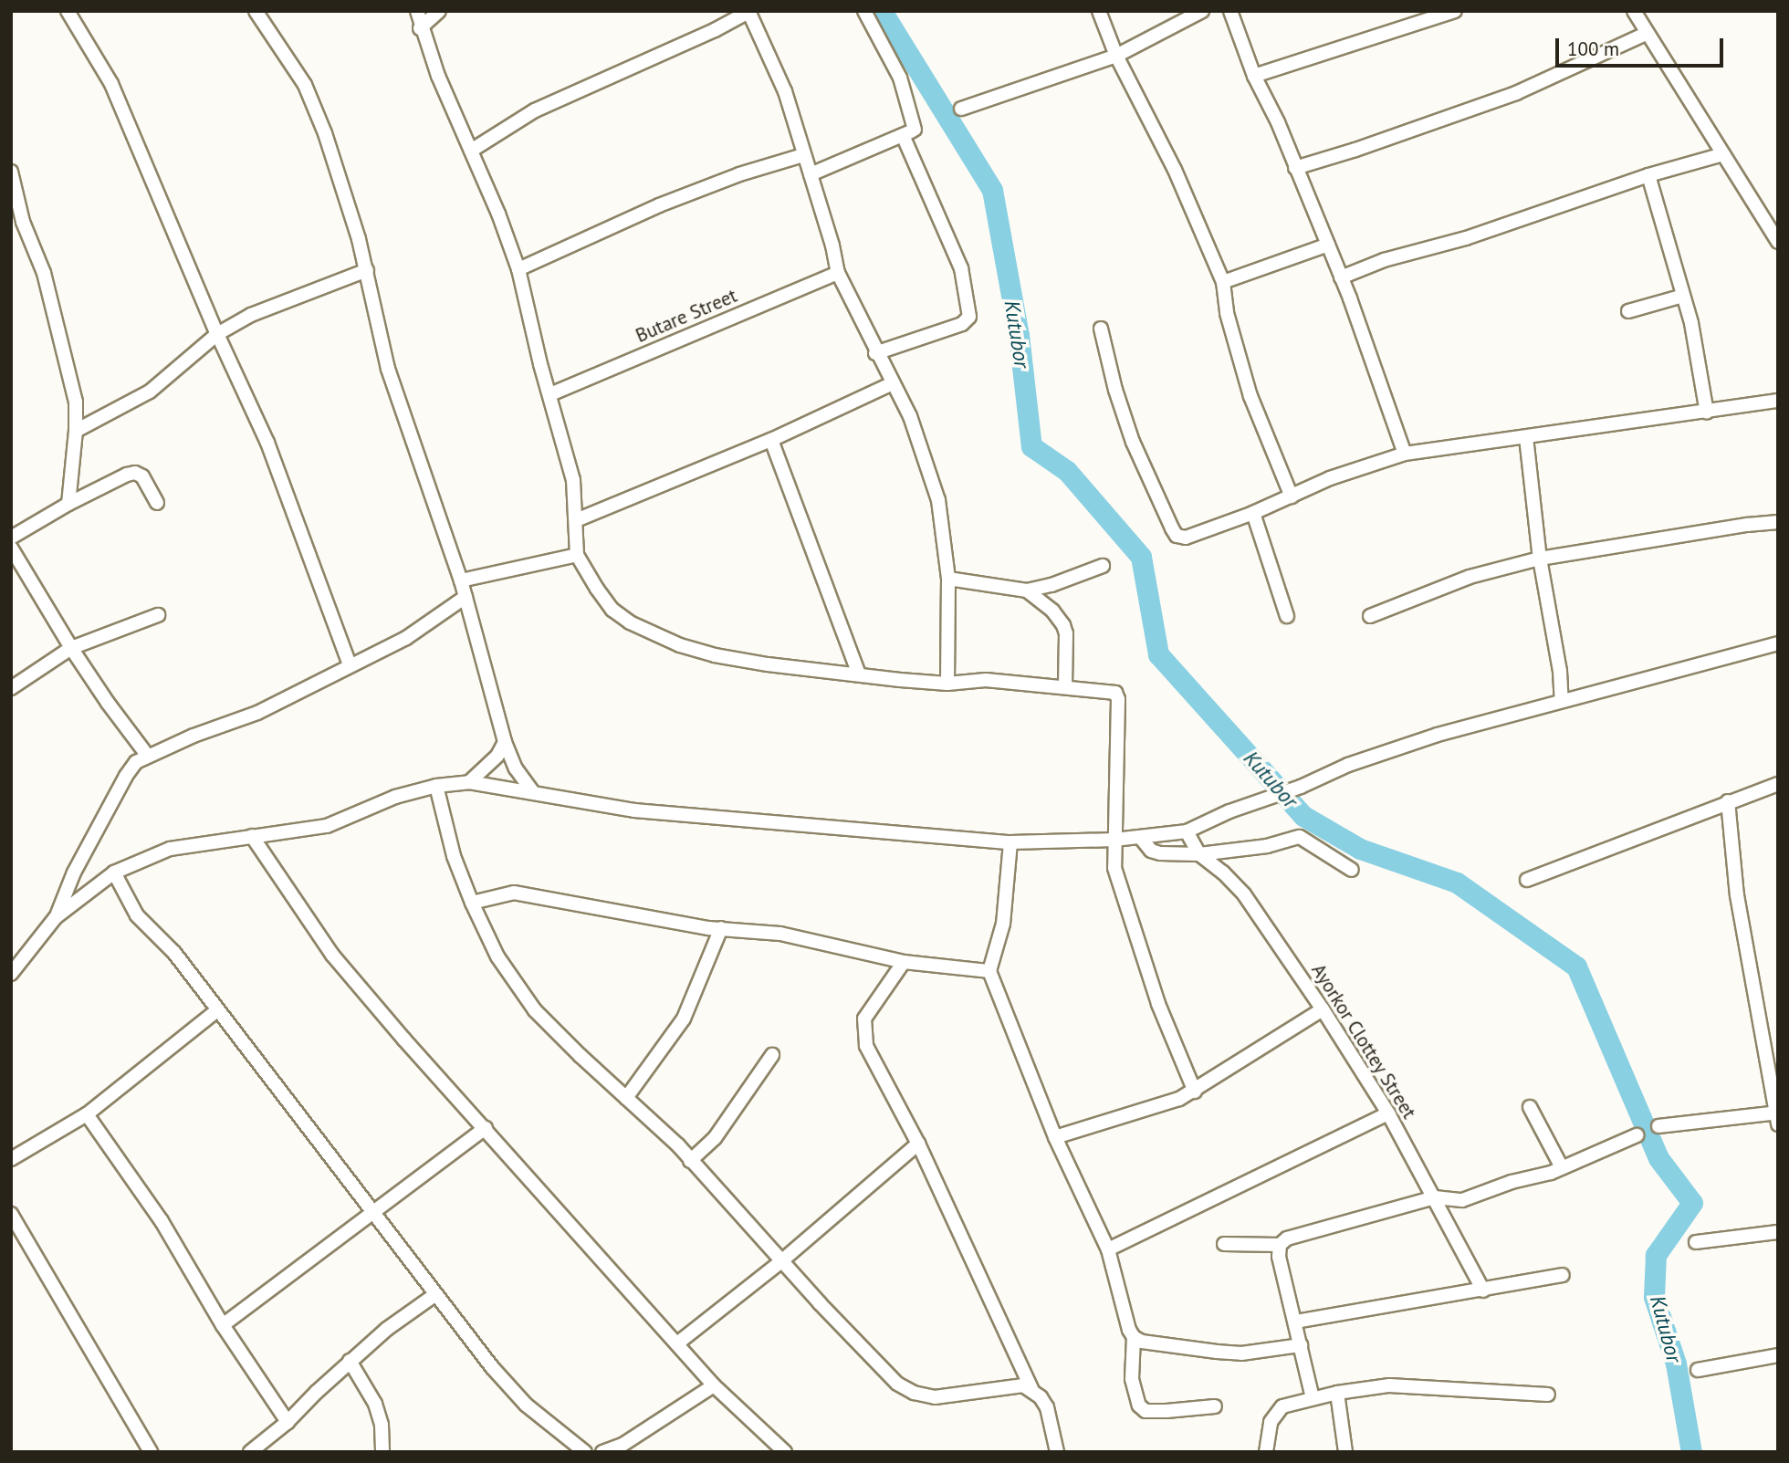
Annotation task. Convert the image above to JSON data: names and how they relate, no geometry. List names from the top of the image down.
{
  "streets": {
    "street": ["Butare Street", "Ayorkor Clottey Street"]
  },
  "water": ["Kutubor"],
  "scale_bar": "100 m"
}
